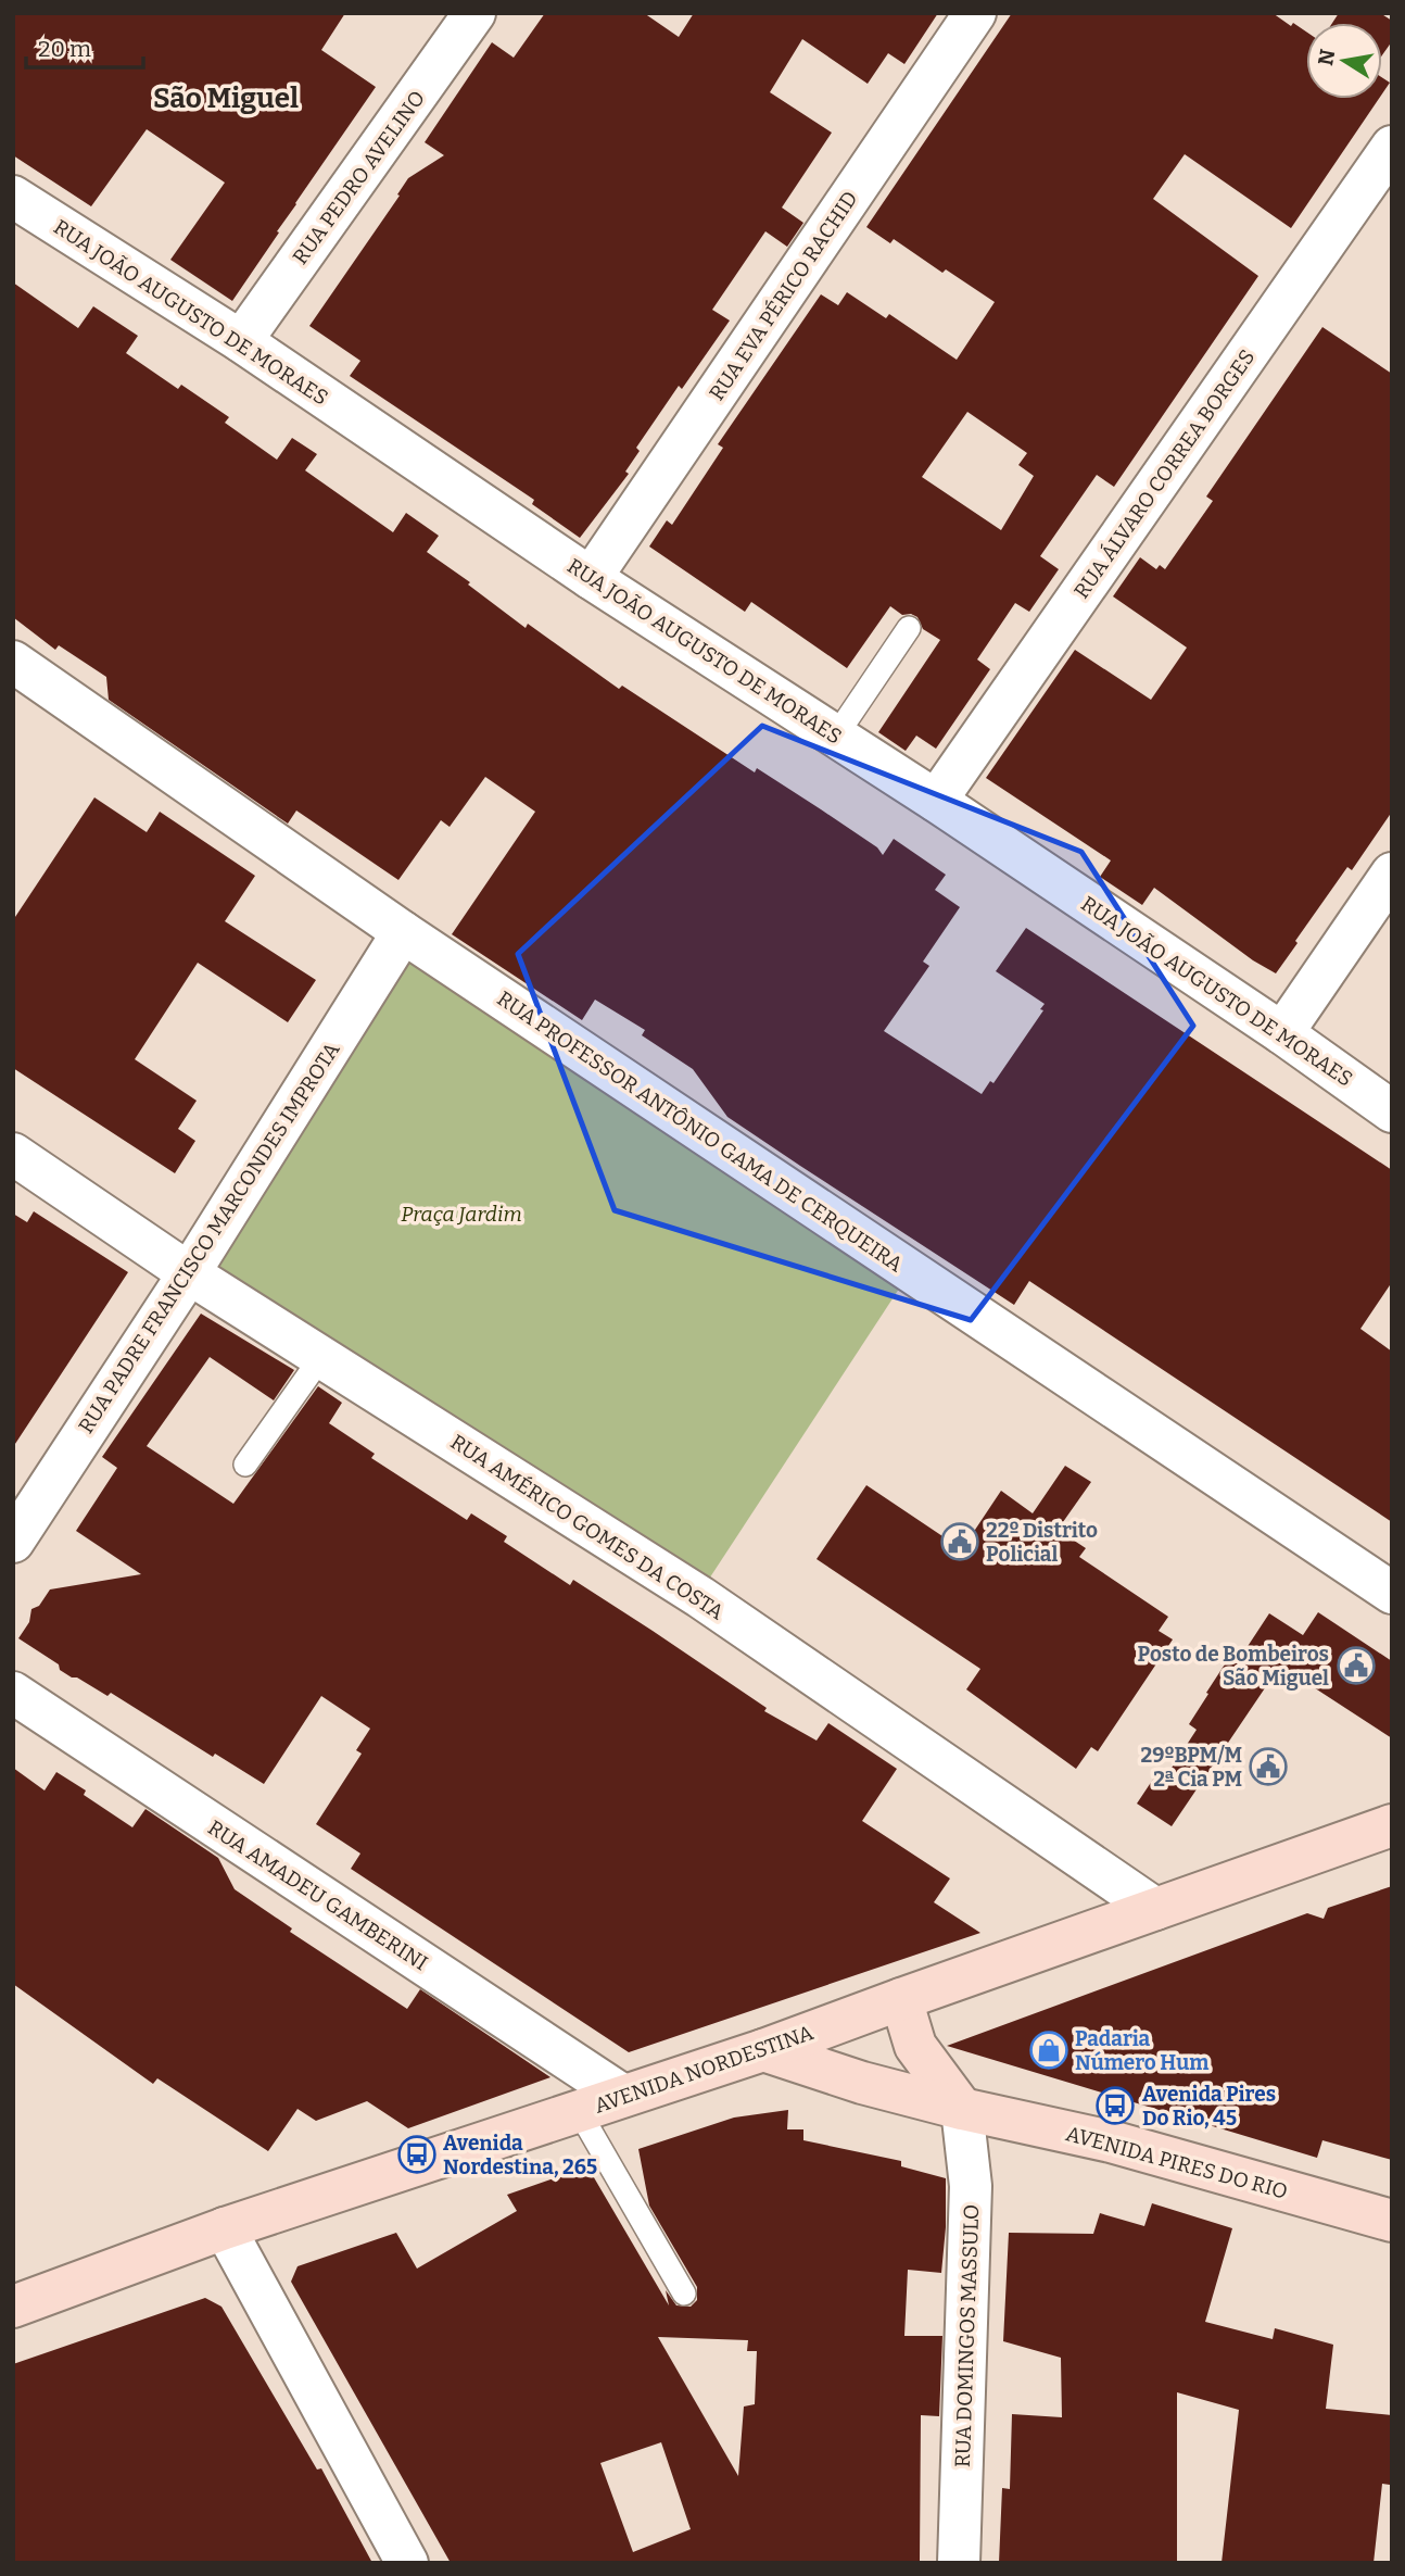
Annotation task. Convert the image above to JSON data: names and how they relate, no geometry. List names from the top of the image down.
{
  "streets": {
    "main road": ["AVENIDA NORDESTINA", "AVENIDA PIRES DO RIO"],
    "street": [
      "RUA PEDRO AVELINO",
      "RUA EVA PÉRICO RACHID",
      "RUA JOÃO AUGUSTO DE MORAES",
      "RUA ÁLVARO CORREA BORGES",
      "RUA PROFESSOR ANTÔNIO GAMA DE CERQUEIRA",
      "RUA PADRE FRANCISCO MARCONDES IMPROTA",
      "RUA AMÉRICO GOMES DA COSTA",
      "RUA AMADEU GAMBERINI",
      "RUA DOMINGOS MASSULO"
    ]
  },
  "crossings": [
    ["RUA PEDRO AVELINO", "RUA JOÃO AUGUSTO DE MORAES"],
    ["RUA EVA PÉRICO RACHID", "RUA JOÃO AUGUSTO DE MORAES"],
    ["RUA JOÃO AUGUSTO DE MORAES", "RUA ÁLVARO CORREA BORGES"],
    ["RUA PROFESSOR ANTÔNIO GAMA DE CERQUEIRA", "RUA PADRE FRANCISCO MARCONDES IMPROTA"],
    ["RUA PADRE FRANCISCO MARCONDES IMPROTA", "RUA AMÉRICO GOMES DA COSTA"],
    ["RUA AMÉRICO GOMES DA COSTA", "AVENIDA NORDESTINA"],
    ["RUA AMADEU GAMBERINI", "AVENIDA NORDESTINA"],
    ["AVENIDA NORDESTINA", "AVENIDA PIRES DO RIO"],
    ["AVENIDA PIRES DO RIO", "RUA DOMINGOS MASSULO"]
  ],
  "districts": ["São Miguel"],
  "parks": ["Praça Jardim"],
  "places": {
    "public building": ["22º Distrito Policial", "Posto de Bombeiros São Miguel", "29ºBPM/M 2ª Cia PM"],
    "shop": ["Padaria Número Hum"],
    "bus stop": ["Avenida Pires Do Rio, 45", "Avenida Nordestina, 265"]
  },
  "scale_bar": "20 m",
  "north": "left"
}
